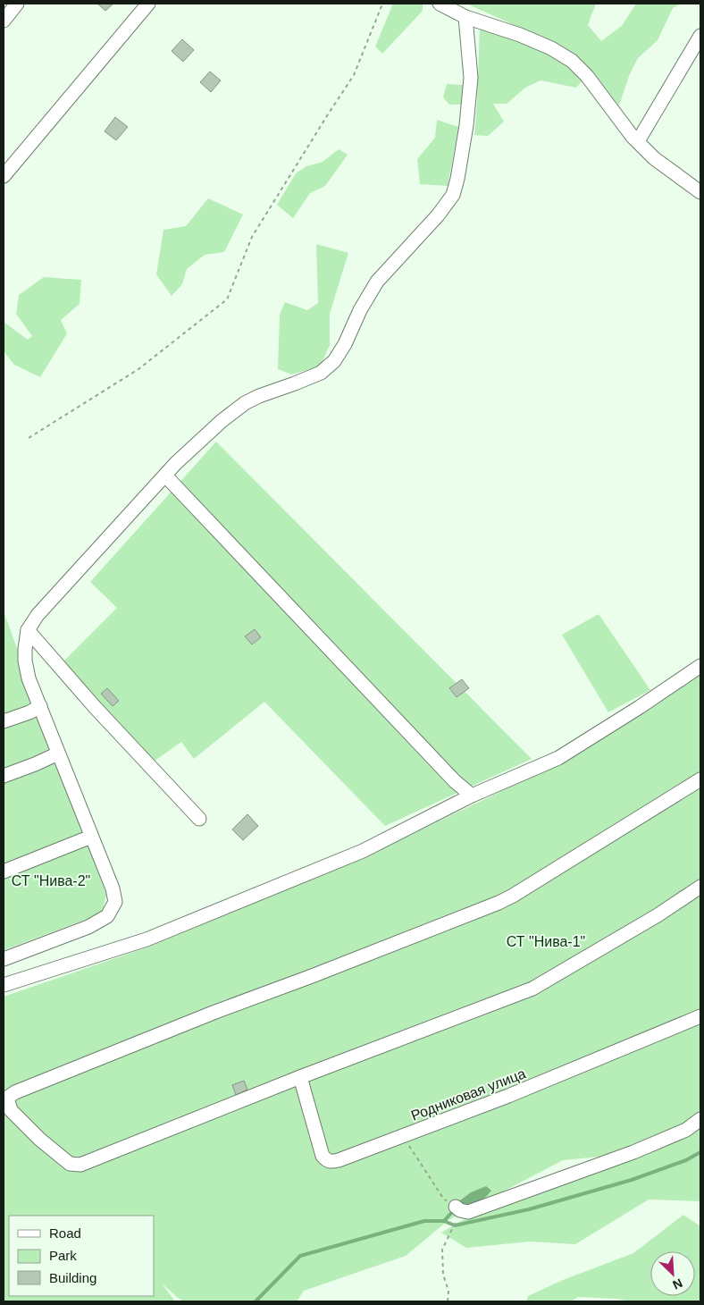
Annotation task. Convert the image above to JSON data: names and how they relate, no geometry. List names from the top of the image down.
{
  "streets": {
    "street": ["Родниковая улица"]
  },
  "parks": ["СТ \"Нива-2\"", "СТ \"Нива-1\""],
  "legend": ["Road", "Park", "Building"],
  "north": "bottom right"
}
